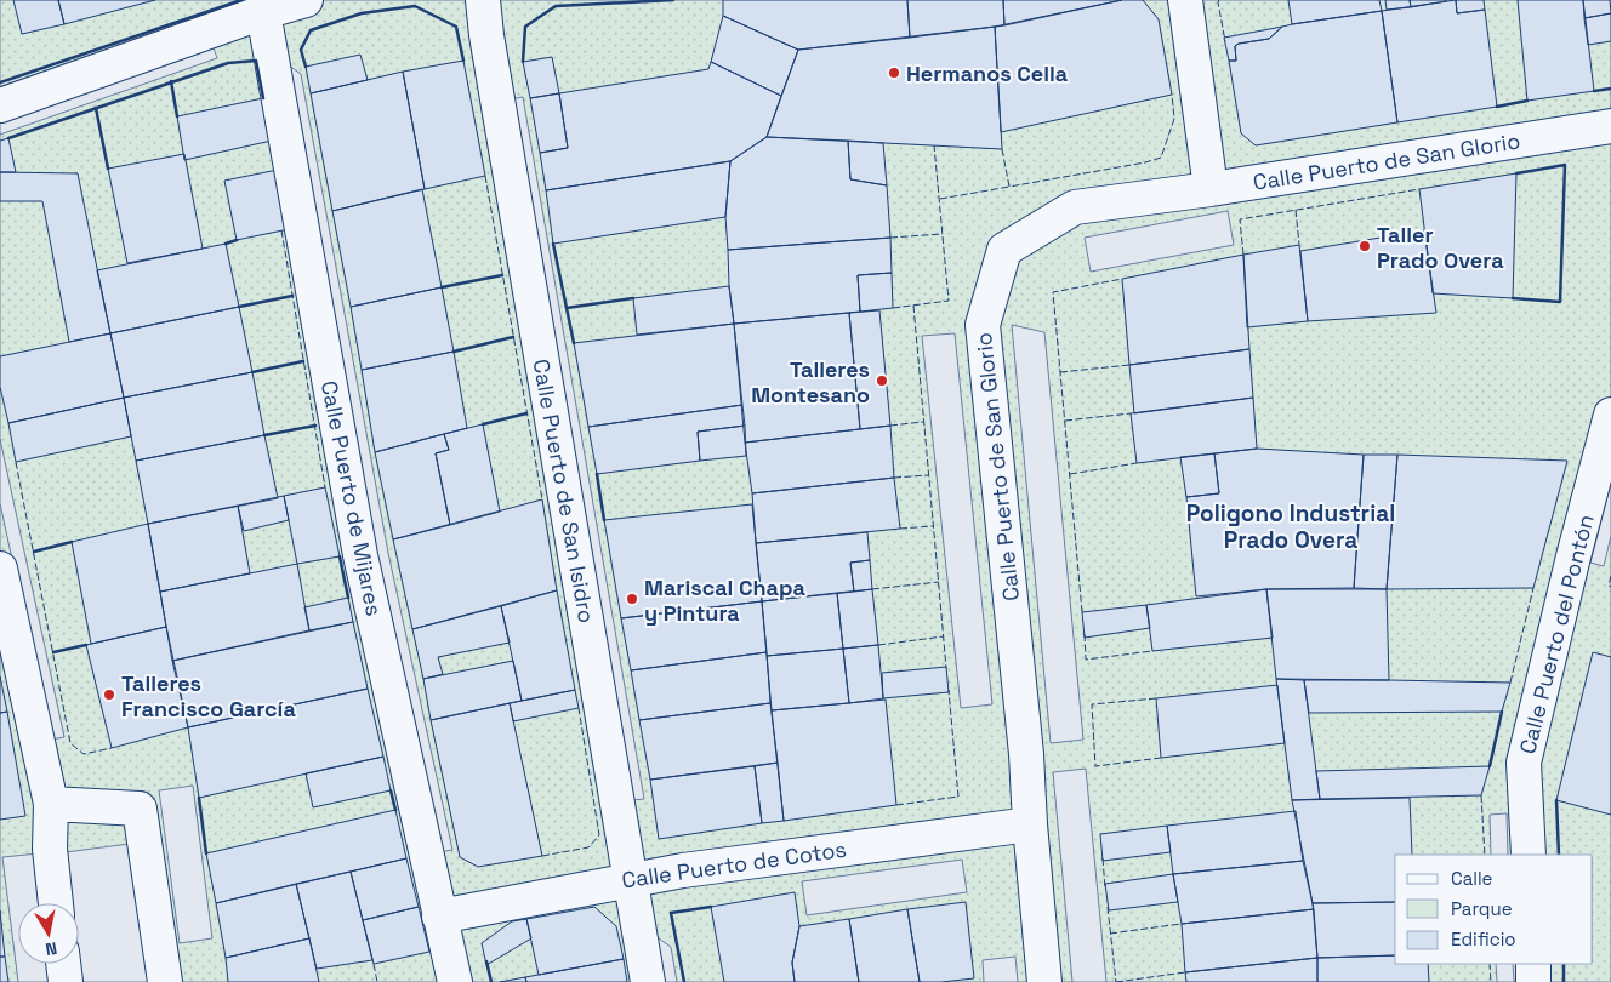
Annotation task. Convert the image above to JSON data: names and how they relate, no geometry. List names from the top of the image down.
{
  "streets": {
    "street": [
      "Calle Puerto de San Glorio",
      "Calle Puerto de San Isidro",
      "Calle Puerto de Mijares",
      "Calle Puerto del Pontón",
      "Calle Puerto de Cotos"
    ]
  },
  "crossings": [
    ["Calle Puerto de San Glorio", "Calle Puerto de Cotos"],
    ["Calle Puerto de San Isidro", "Calle Puerto de Cotos"],
    ["Calle Puerto de Mijares", "Calle Puerto de Cotos"]
  ],
  "districts": ["Poligono Industrial Prado Overa"],
  "places": [
    "Hermanos Cella",
    "Taller Prado Overa",
    "Talleres Montesano",
    "Mariscal Chapa y Pintura",
    "Talleres Francisco García"
  ],
  "legend": ["Calle", "Parque", "Edificio"],
  "north": "bottom"
}
